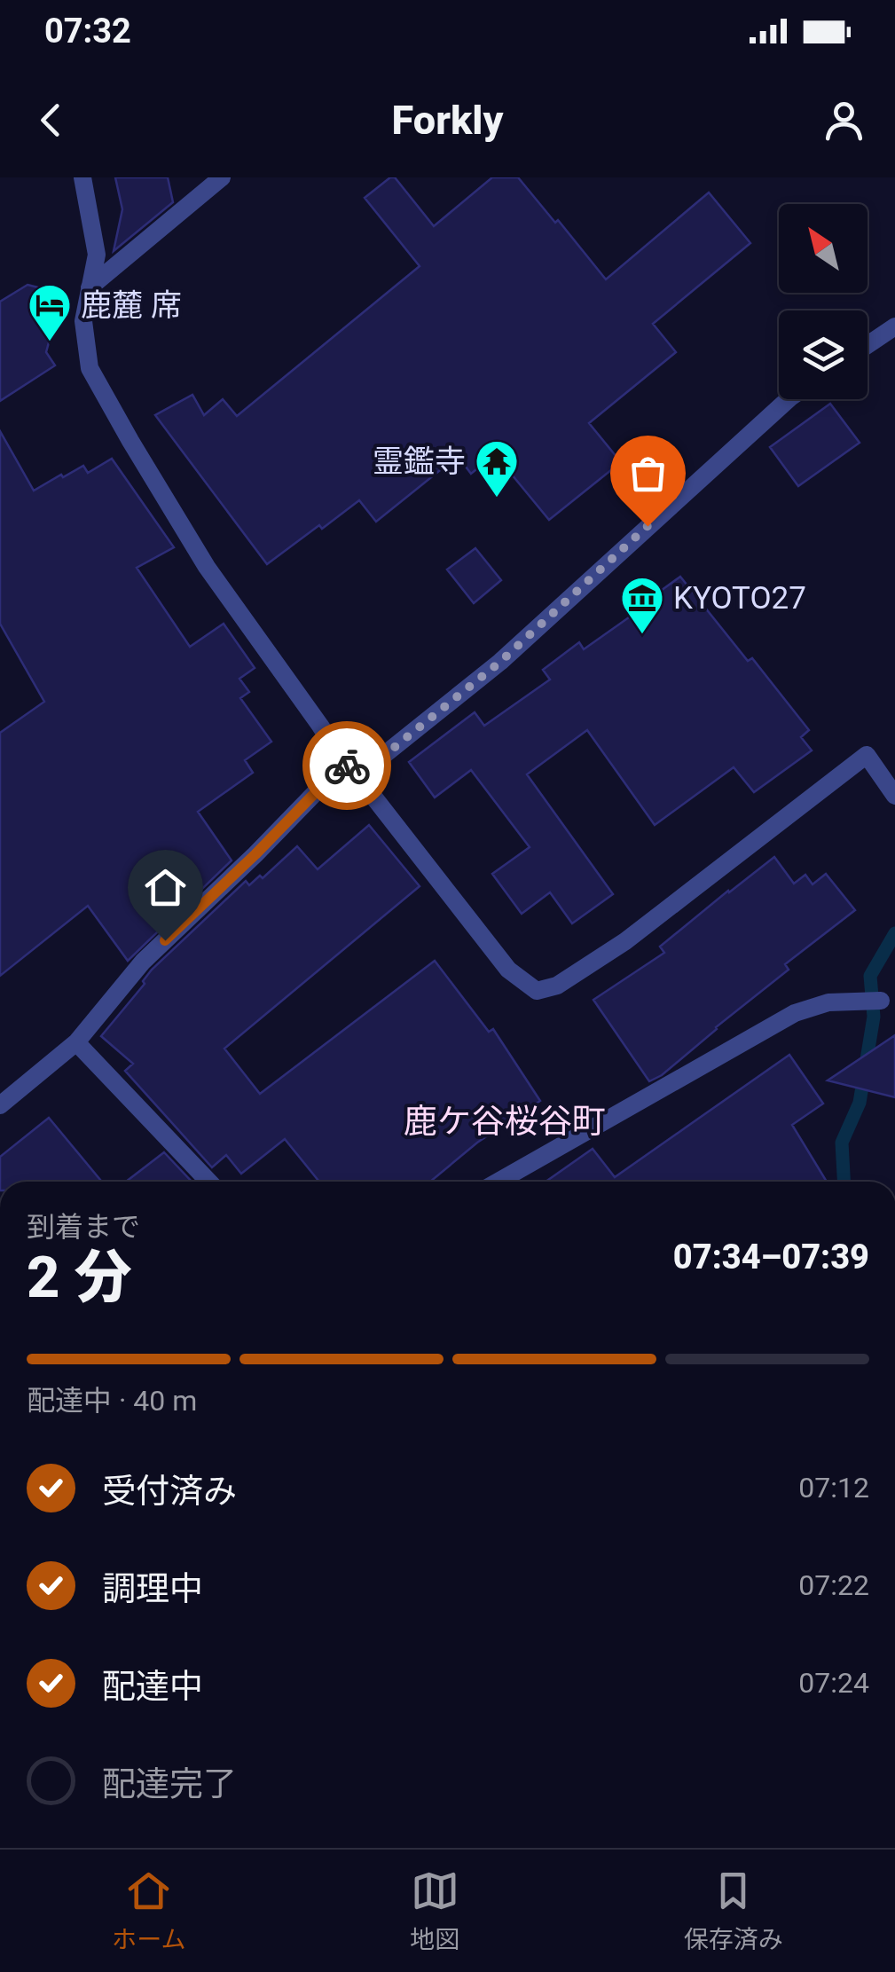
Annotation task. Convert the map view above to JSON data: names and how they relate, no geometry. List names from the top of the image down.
{
  "districts": ["鹿ケ谷桜谷町"],
  "places": {
    "hotel": ["鹿麓 席"],
    "temple": ["霊鑑寺"],
    "museum": ["KYOTO27"]
  },
  "north": "top left",
  "page": {
    "status": "07:32",
    "header": "Forkly",
    "heading": ["2 分", "到着まで", "07:34–07:39"],
    "bar": "配達中 · 40 m",
    "list": [
      ["受付済み", "07:12"],
      ["調理中", "07:22"],
      ["配達中", "07:24"],
      "配達完了"
    ],
    "tabs": ["ホーム", "地図", "保存済み"]
  }
}
